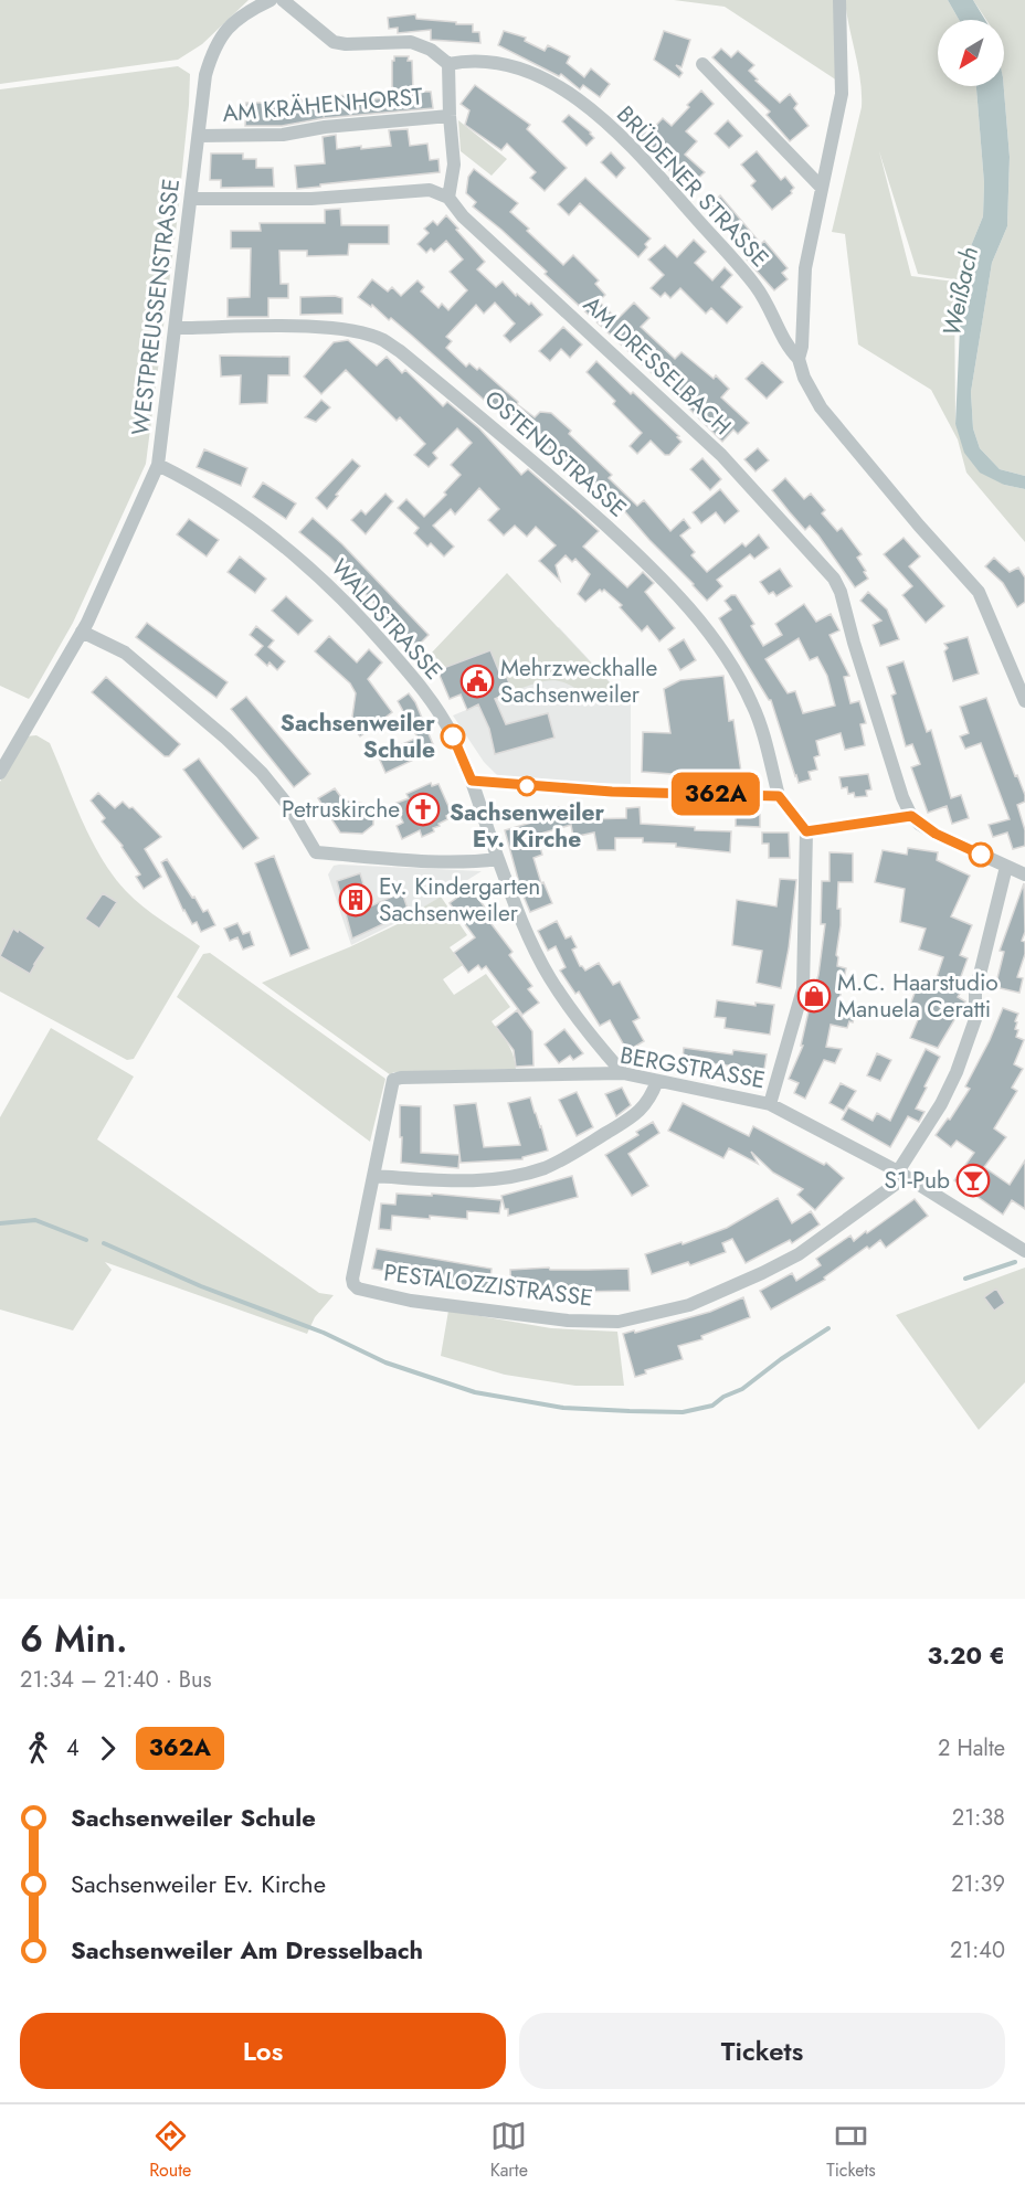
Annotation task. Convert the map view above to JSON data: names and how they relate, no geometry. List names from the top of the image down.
{
  "streets": {
    "street": [
      "AM KRÄHENHORST",
      "BRÜDENER STRASSE",
      "WESTPREUSSENSTRASSE",
      "AM DRESSELBACH",
      "OSTENDSTRASSE",
      "WALDSTRASSE",
      "BERGSTRASSE",
      "PESTALOZZISTRASSE"
    ]
  },
  "crossings": [
    ["AM KRÄHENHORST", "WESTPREUSSENSTRASSE"],
    ["WESTPREUSSENSTRASSE", "OSTENDSTRASSE"],
    ["WESTPREUSSENSTRASSE", "WALDSTRASSE"],
    ["WALDSTRASSE", "BERGSTRASSE"],
    ["BERGSTRASSE", "PESTALOZZISTRASSE"]
  ],
  "water": ["Weißach"],
  "places": {
    "public building": ["Mehrzweckhalle Sachsenweiler"],
    "other": ["Sachsenweiler Schule", "Sachsenweiler Ev. Kirche"],
    "church": ["Petruskirche"],
    "building": ["Ev. Kindergarten Sachsenweiler"],
    "shop": ["M.C. Haarstudio Manuela Ceratti"],
    "bar": ["S1-Pub"]
  },
  "lines": ["bus line 362A"],
  "north": "bottom left",
  "page": {
    "on_map": "362A",
    "heading": ["6 Min.", "21:34 – 21:40 · Bus", "3.20 €"],
    "legs": ["4", "362A", "2 Halte"],
    "list": [
      {
        "name": "Sachsenweiler Schule",
        "value": "21:38"
      },
      {
        "name": "Sachsenweiler Ev. Kirche",
        "value": "21:39"
      },
      {
        "name": "Sachsenweiler Am Dresselbach",
        "value": "21:40"
      }
    ],
    "buttons": ["Los", "Tickets"],
    "tabs": ["Route", "Karte", "Tickets"]
  }
}
